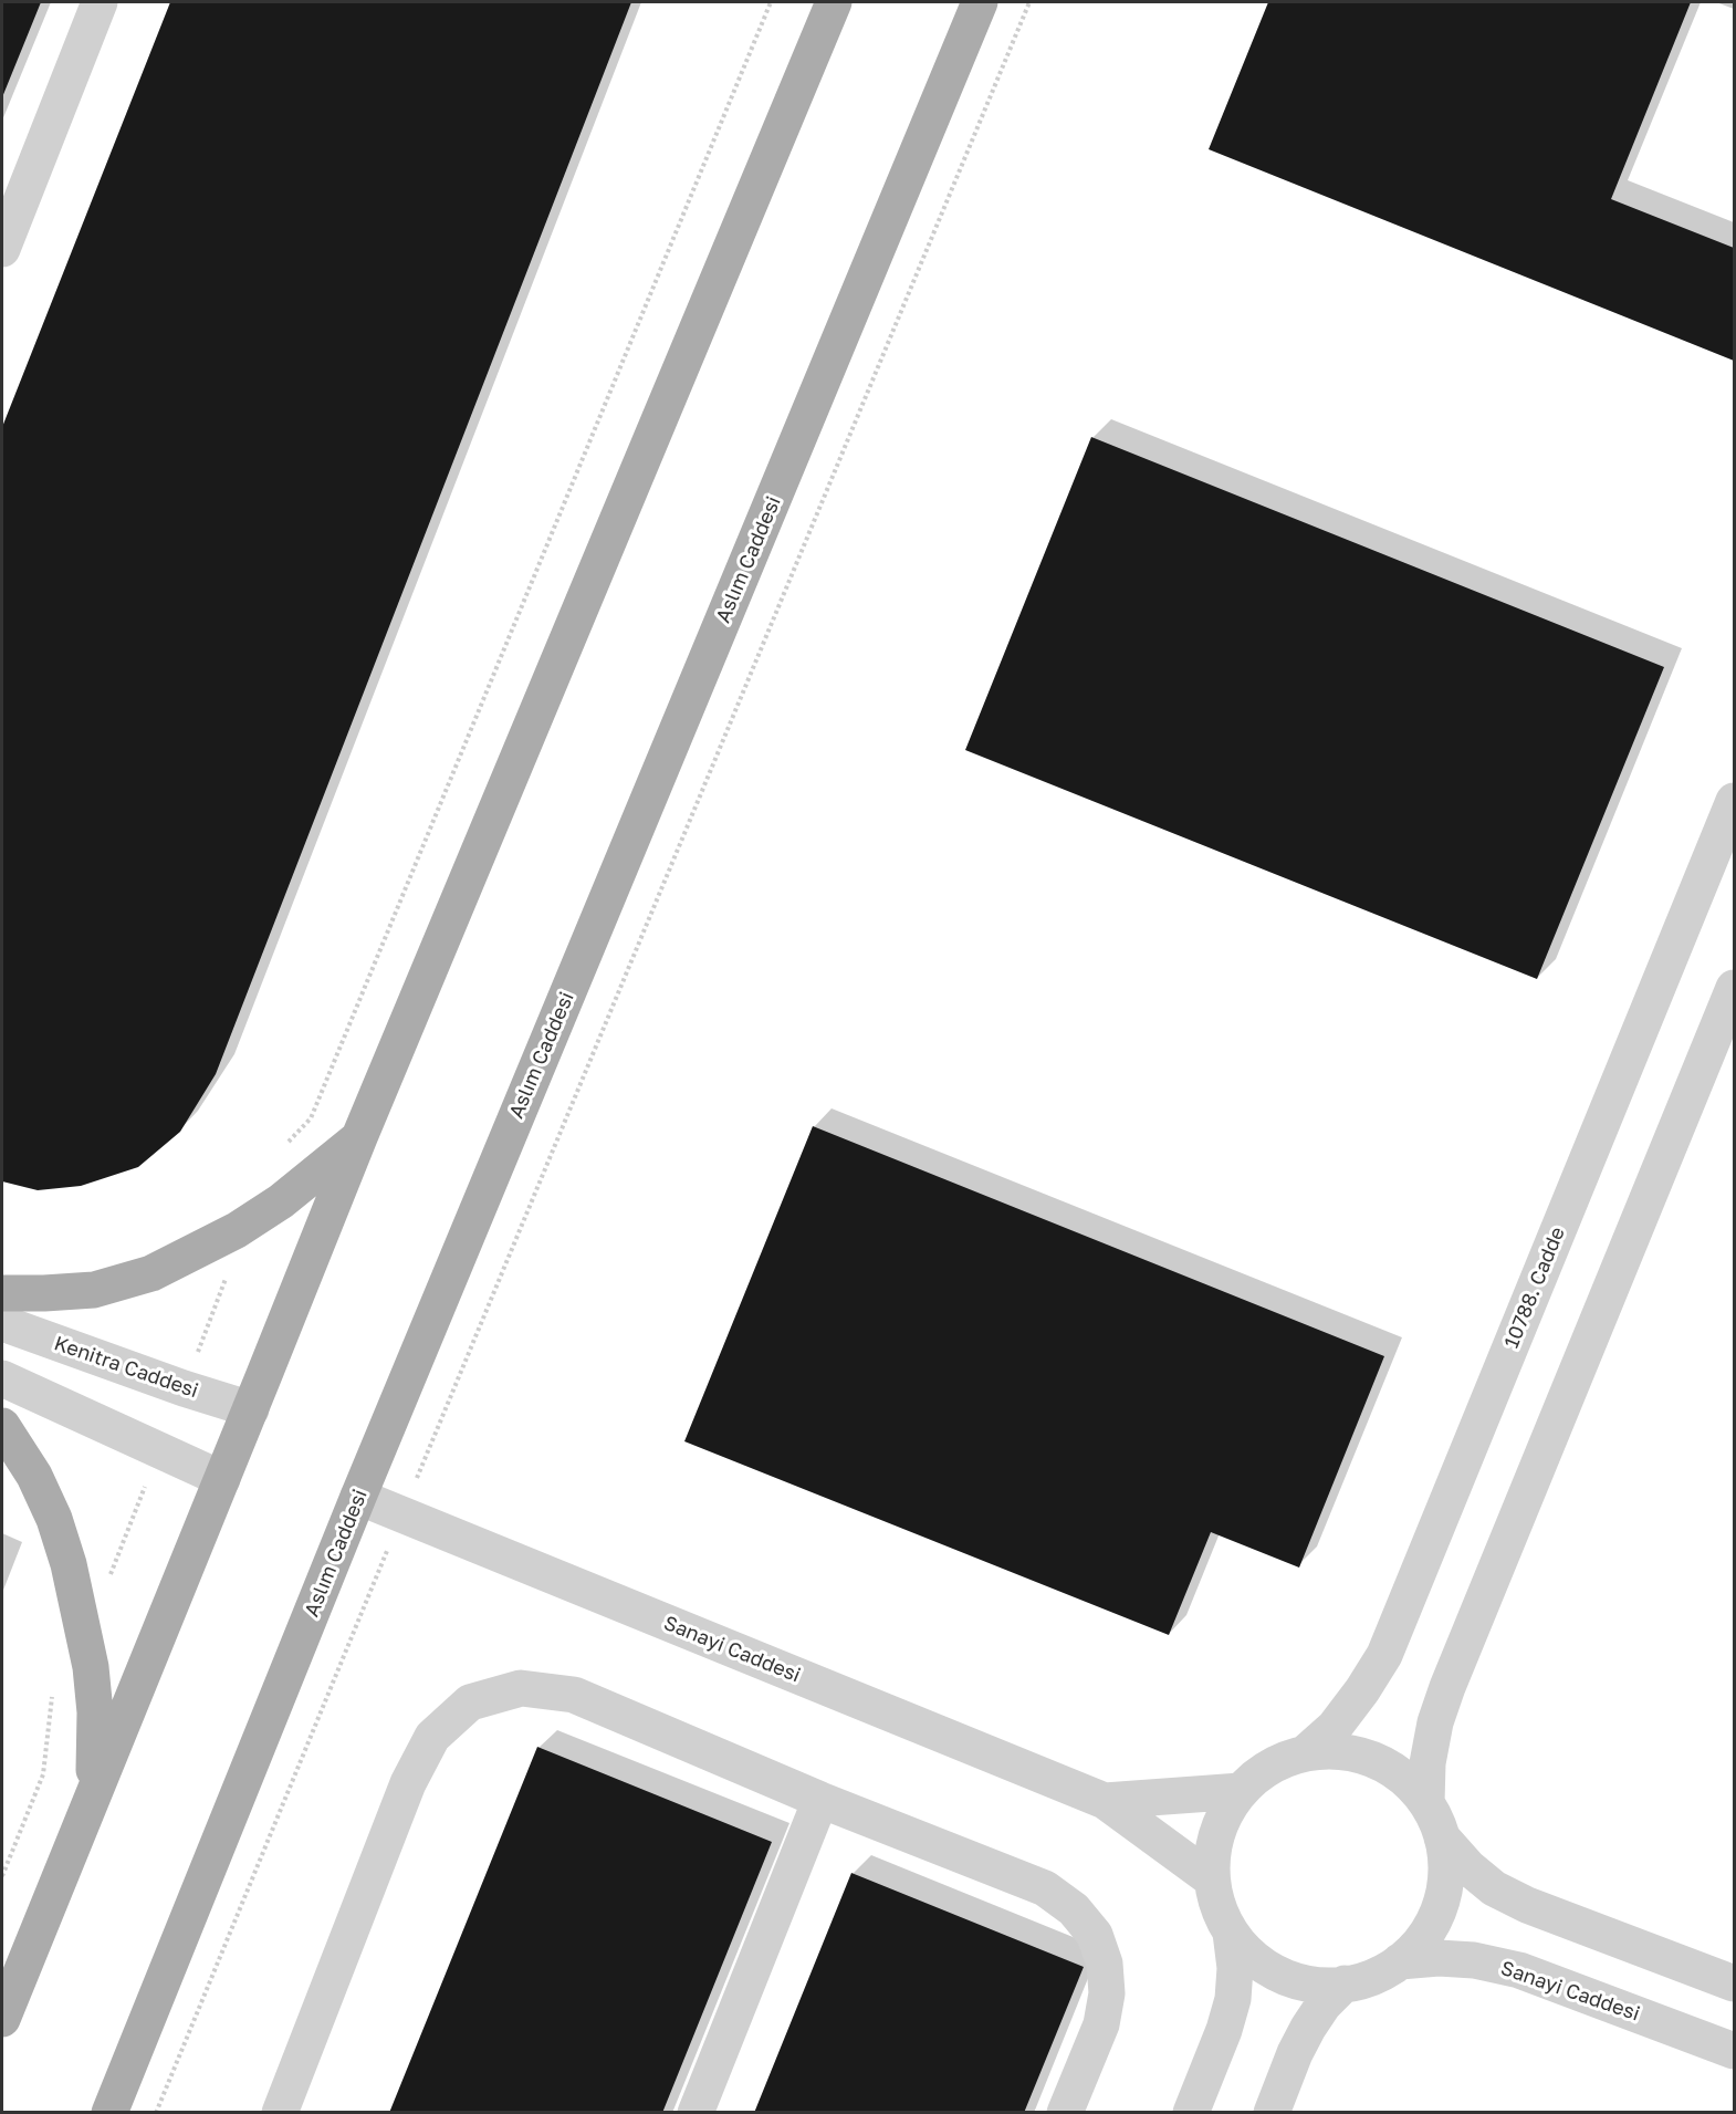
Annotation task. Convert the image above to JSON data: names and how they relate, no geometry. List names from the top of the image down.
{
  "streets": {
    "main road": ["Aslım Caddesi"],
    "street": ["10788. Cadde", "Kenitra Caddesi", "Sanayi Caddesi"]
  },
  "crossings": [
    ["Aslım Caddesi", "Sanayi Caddesi"],
    ["10788. Cadde", "Sanayi Caddesi"]
  ]
}
